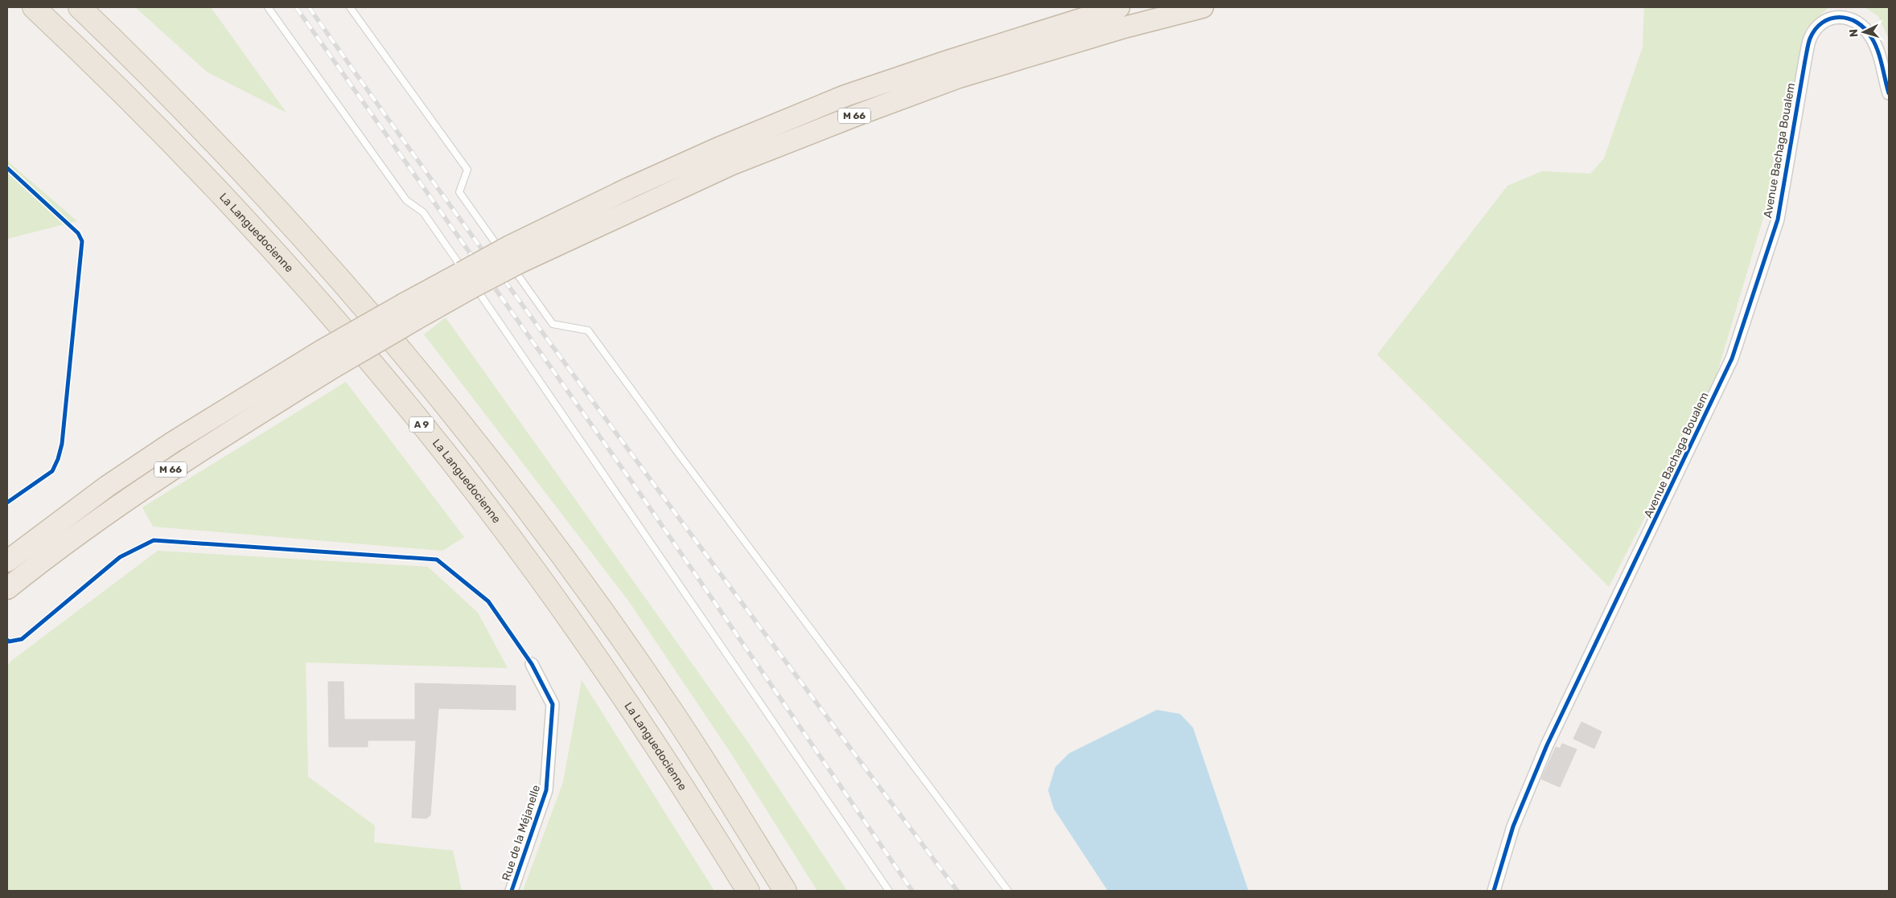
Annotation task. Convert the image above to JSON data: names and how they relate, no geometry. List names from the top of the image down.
{
  "streets": {
    "highway": ["M 66", "La Languedocienne", "A 9"],
    "street": ["Avenue Bachaga Boualem", "Rue de la Méjanelle"]
  },
  "north": "left"
}
